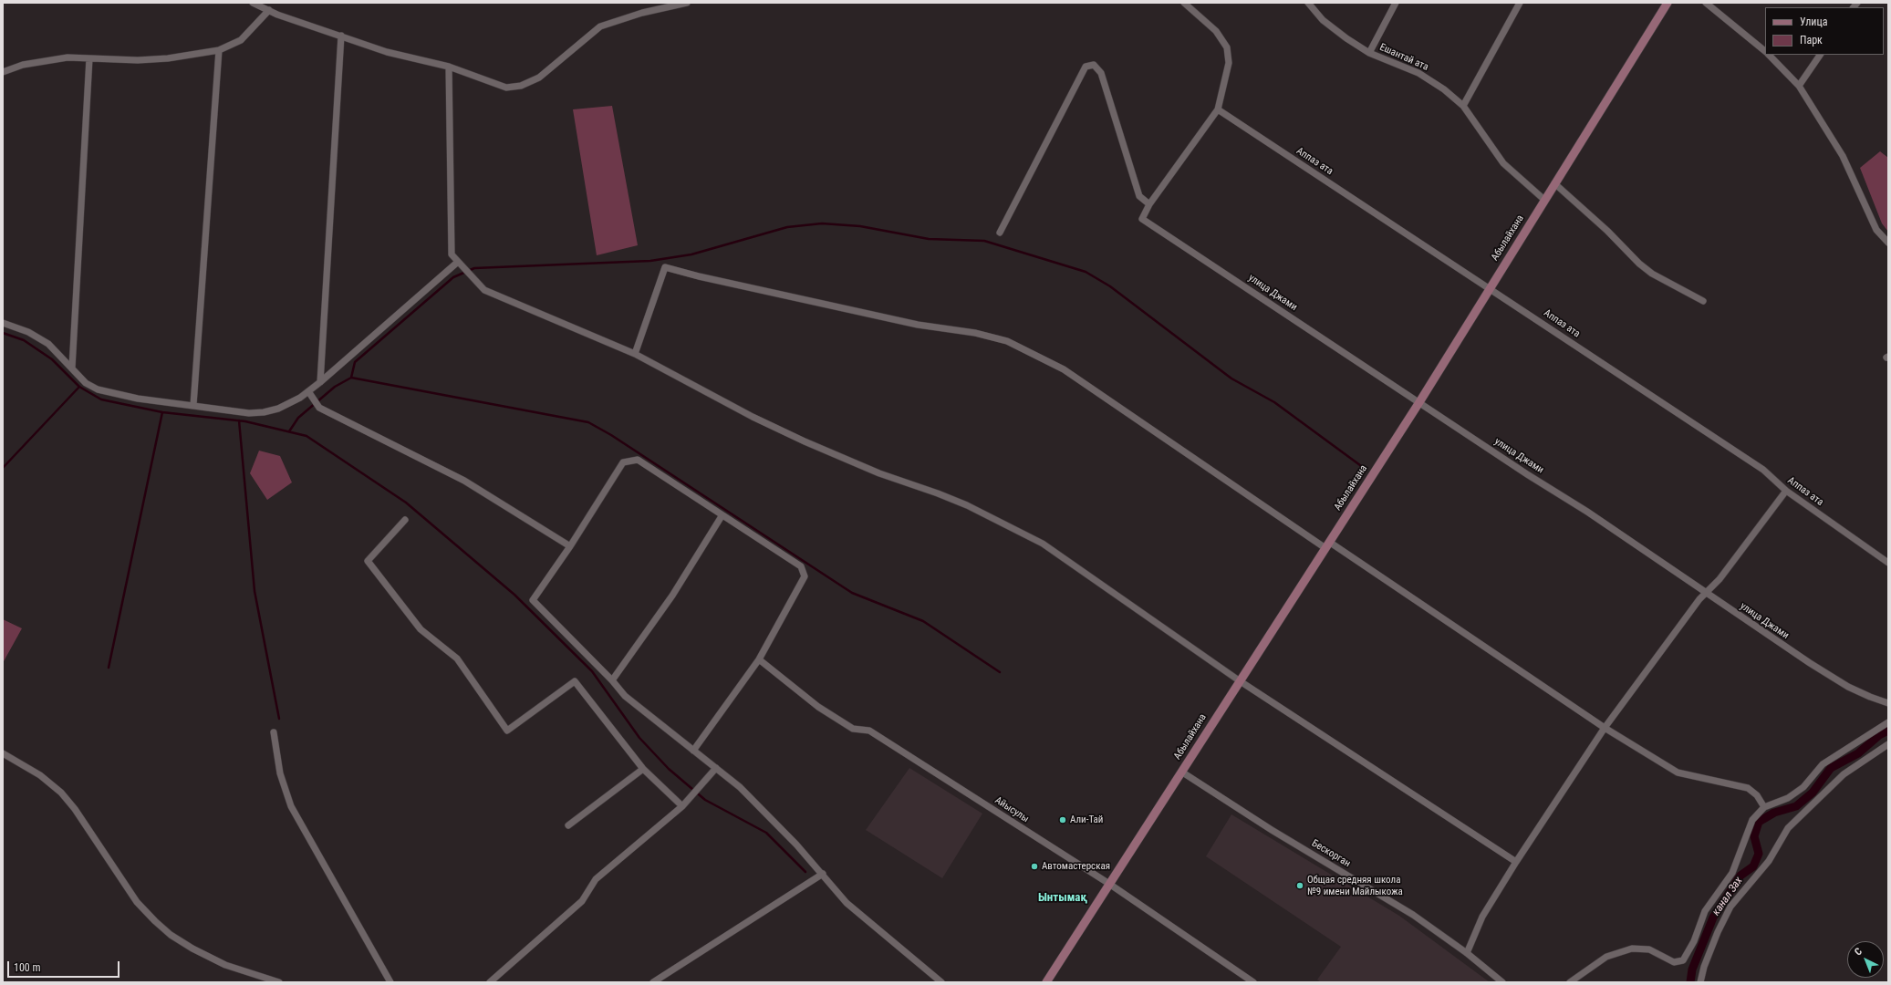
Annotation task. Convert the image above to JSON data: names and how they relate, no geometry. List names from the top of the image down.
{
  "streets": {
    "main road": ["Абылайхана"],
    "street": [
      "Ешантай ата",
      "Аппаз ата",
      "улица Джами",
      "Айысулы",
      "Бескорган"
    ]
  },
  "crossings": [
    ["Ешантай ата", "Абылайхана"],
    ["Аппаз ата", "Абылайхана"],
    ["Абылайхана", "улица Джами"],
    ["Абылайхана", "Айысулы"],
    ["Абылайхана", "Бескорган"]
  ],
  "districts": ["Ынтымақ"],
  "water": ["канал Зах"],
  "places": ["Али-Тай", "Автомастерская", "Общая средняя школа №9 имени Майлыкожа"],
  "legend": ["Улица", "Парк"],
  "scale_bar": "100 m",
  "north": "top left"
}
